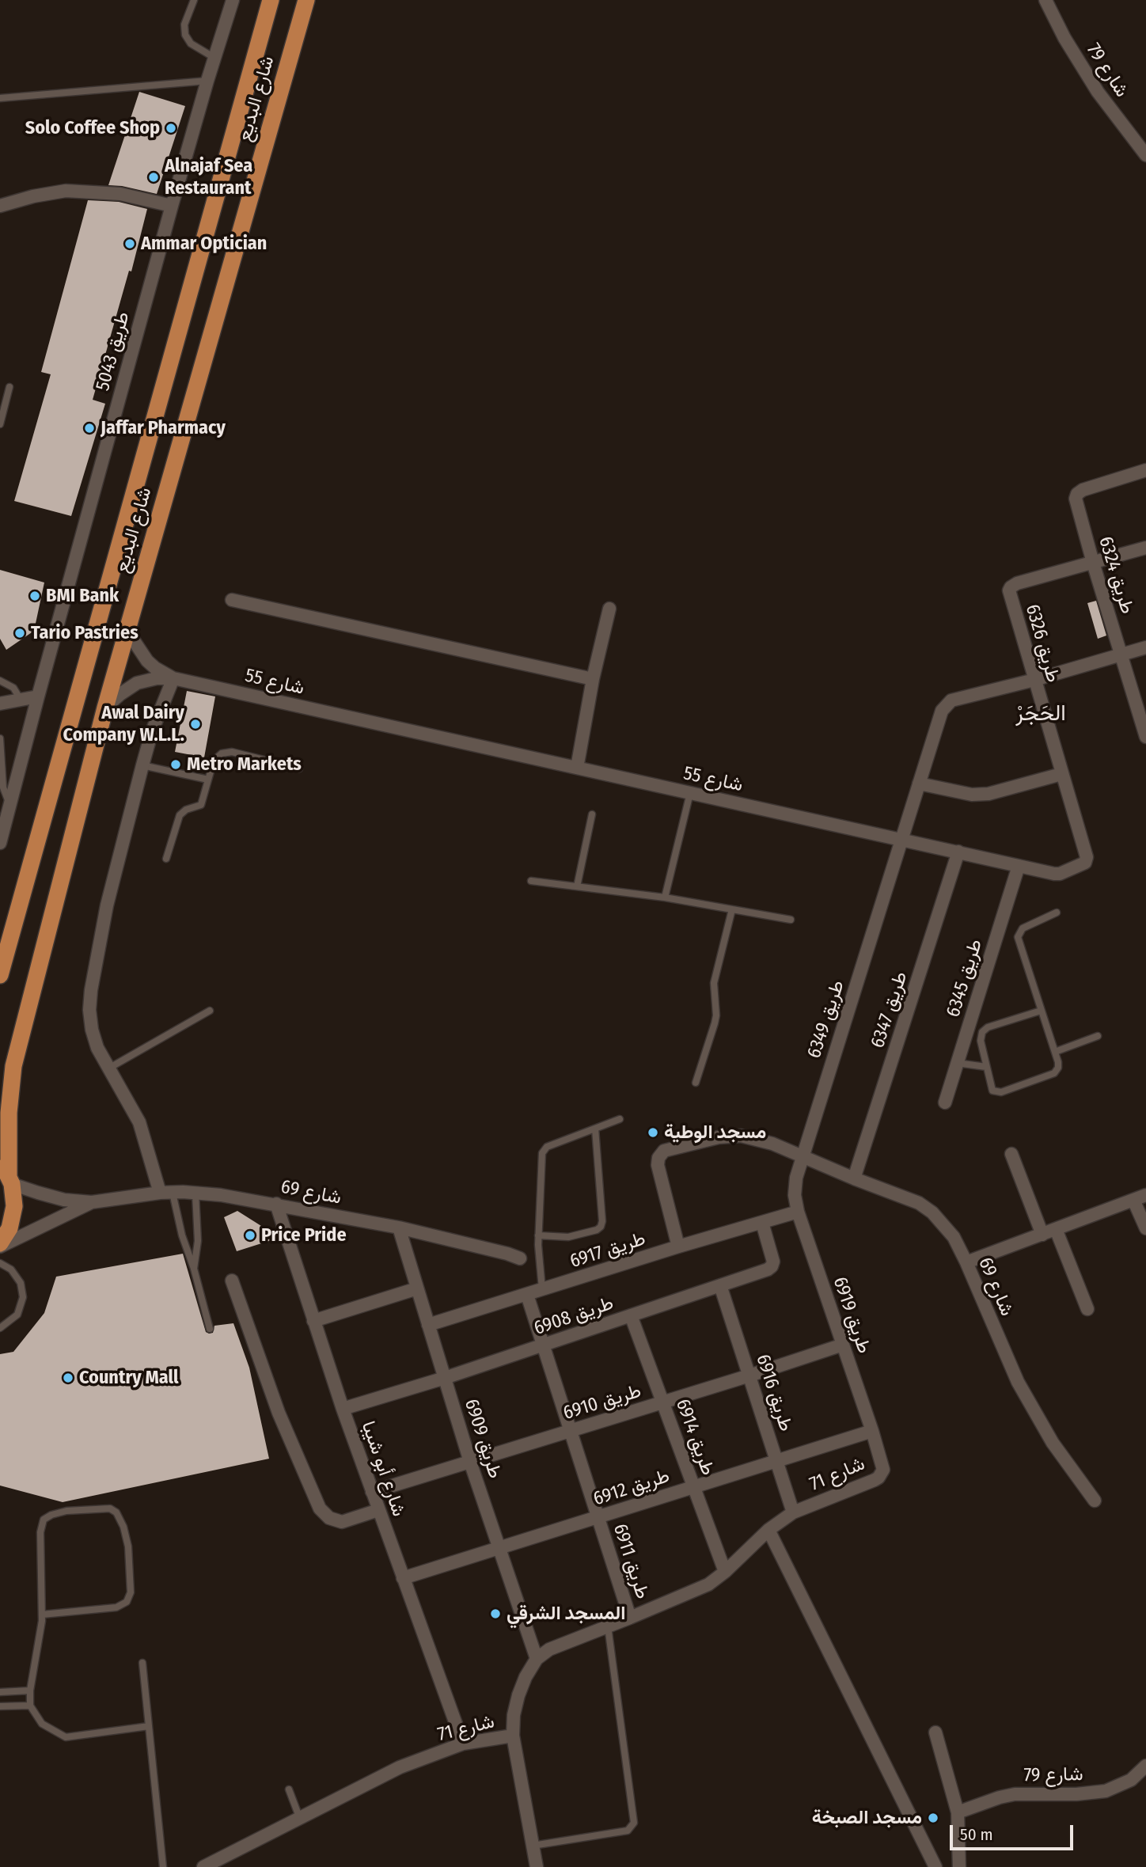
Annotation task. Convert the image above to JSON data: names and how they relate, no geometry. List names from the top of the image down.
{
  "streets": {
    "main road": ["شارع البديع"],
    "street": [
      "شارع 79",
      "طريق 5043",
      "طريق 6324",
      "طريق 6326",
      "شارع 55",
      "طريق 6345",
      "طريق 6347",
      "طريق 6349",
      "شارع 69",
      "طريق 6917",
      "طريق 6919",
      "طريق 6908",
      "طريق 6916",
      "طريق 6910",
      "طريق 6914",
      "طريق 6909",
      "شارع أبو شيبا",
      "شارع 71",
      "طريق 6912",
      "طريق 6911"
    ]
  },
  "crossings": [
    ["شارع البديع", "شارع 55"],
    ["شارع البديع", "شارع 69"],
    ["طريق 6324", "طريق 6326"],
    ["طريق 6326", "شارع 55"],
    ["طريق 6326", "طريق 6345"],
    ["شارع 55", "طريق 6345"],
    ["شارع 55", "طريق 6347"],
    ["شارع 55", "طريق 6349"],
    ["طريق 6347", "شارع 69"],
    ["طريق 6349", "شارع 69"],
    ["طريق 6349", "طريق 6917"],
    ["طريق 6349", "طريق 6919"],
    ["شارع 69", "طريق 6917"],
    ["شارع 69", "طريق 6909"],
    ["شارع 69", "شارع أبو شيبا"],
    ["طريق 6917", "طريق 6919"],
    ["طريق 6917", "طريق 6908"],
    ["طريق 6917", "طريق 6909"],
    ["طريق 6917", "طريق 6911"],
    ["طريق 6919", "طريق 6910"],
    ["طريق 6919", "شارع 71"],
    ["طريق 6919", "طريق 6912"],
    ["طريق 6908", "طريق 6916"],
    ["طريق 6908", "طريق 6914"],
    ["طريق 6908", "طريق 6909"],
    ["طريق 6908", "شارع أبو شيبا"],
    ["طريق 6908", "طريق 6911"],
    ["طريق 6916", "طريق 6910"],
    ["طريق 6916", "شارع 71"],
    ["طريق 6916", "طريق 6912"],
    ["طريق 6910", "طريق 6914"],
    ["طريق 6910", "طريق 6909"],
    ["طريق 6910", "شارع أبو شيبا"],
    ["طريق 6910", "طريق 6911"],
    ["طريق 6914", "شارع 71"],
    ["طريق 6914", "طريق 6912"],
    ["طريق 6909", "شارع 71"],
    ["طريق 6909", "طريق 6912"],
    ["شارع أبو شيبا", "شارع 71"],
    ["شارع أبو شيبا", "طريق 6912"],
    ["شارع 71", "طريق 6912"],
    ["شارع 71", "طريق 6911"],
    ["طريق 6912", "طريق 6911"]
  ],
  "districts": ["الحَجَرْ"],
  "places": [
    "Solo Coffee Shop",
    "Alnajaf Sea Restaurant",
    "Ammar Optician",
    "Jaffar Pharmacy",
    "BMI Bank",
    "Tario Pastries",
    "Awal Dairy Company W.L.L.",
    "Metro Markets",
    "مسجد الوطية",
    "Price Pride",
    "Country Mall",
    "المسجد الشرقي",
    "مسجد الصبخة"
  ],
  "scale_bar": "50 m"
}
